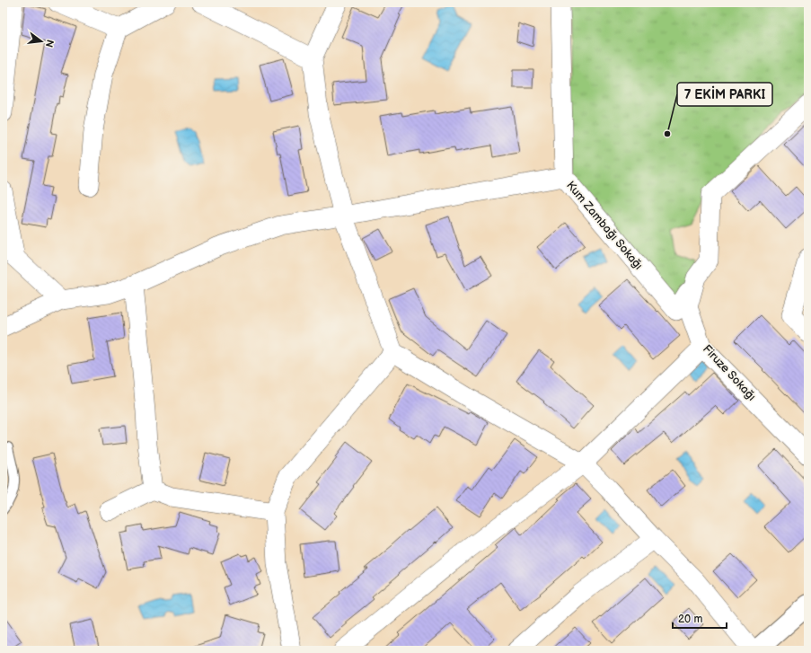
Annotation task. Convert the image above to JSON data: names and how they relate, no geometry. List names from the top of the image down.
{
  "streets": {
    "street": ["Kum Zambağı Sokağı", "Firuze Sokağı"]
  },
  "crossings": [
    ["Kum Zambağı Sokağı", "Firuze Sokağı"]
  ],
  "places": ["7 EKİM PARKI"],
  "scale_bar": "20 m",
  "north": "right"
}
